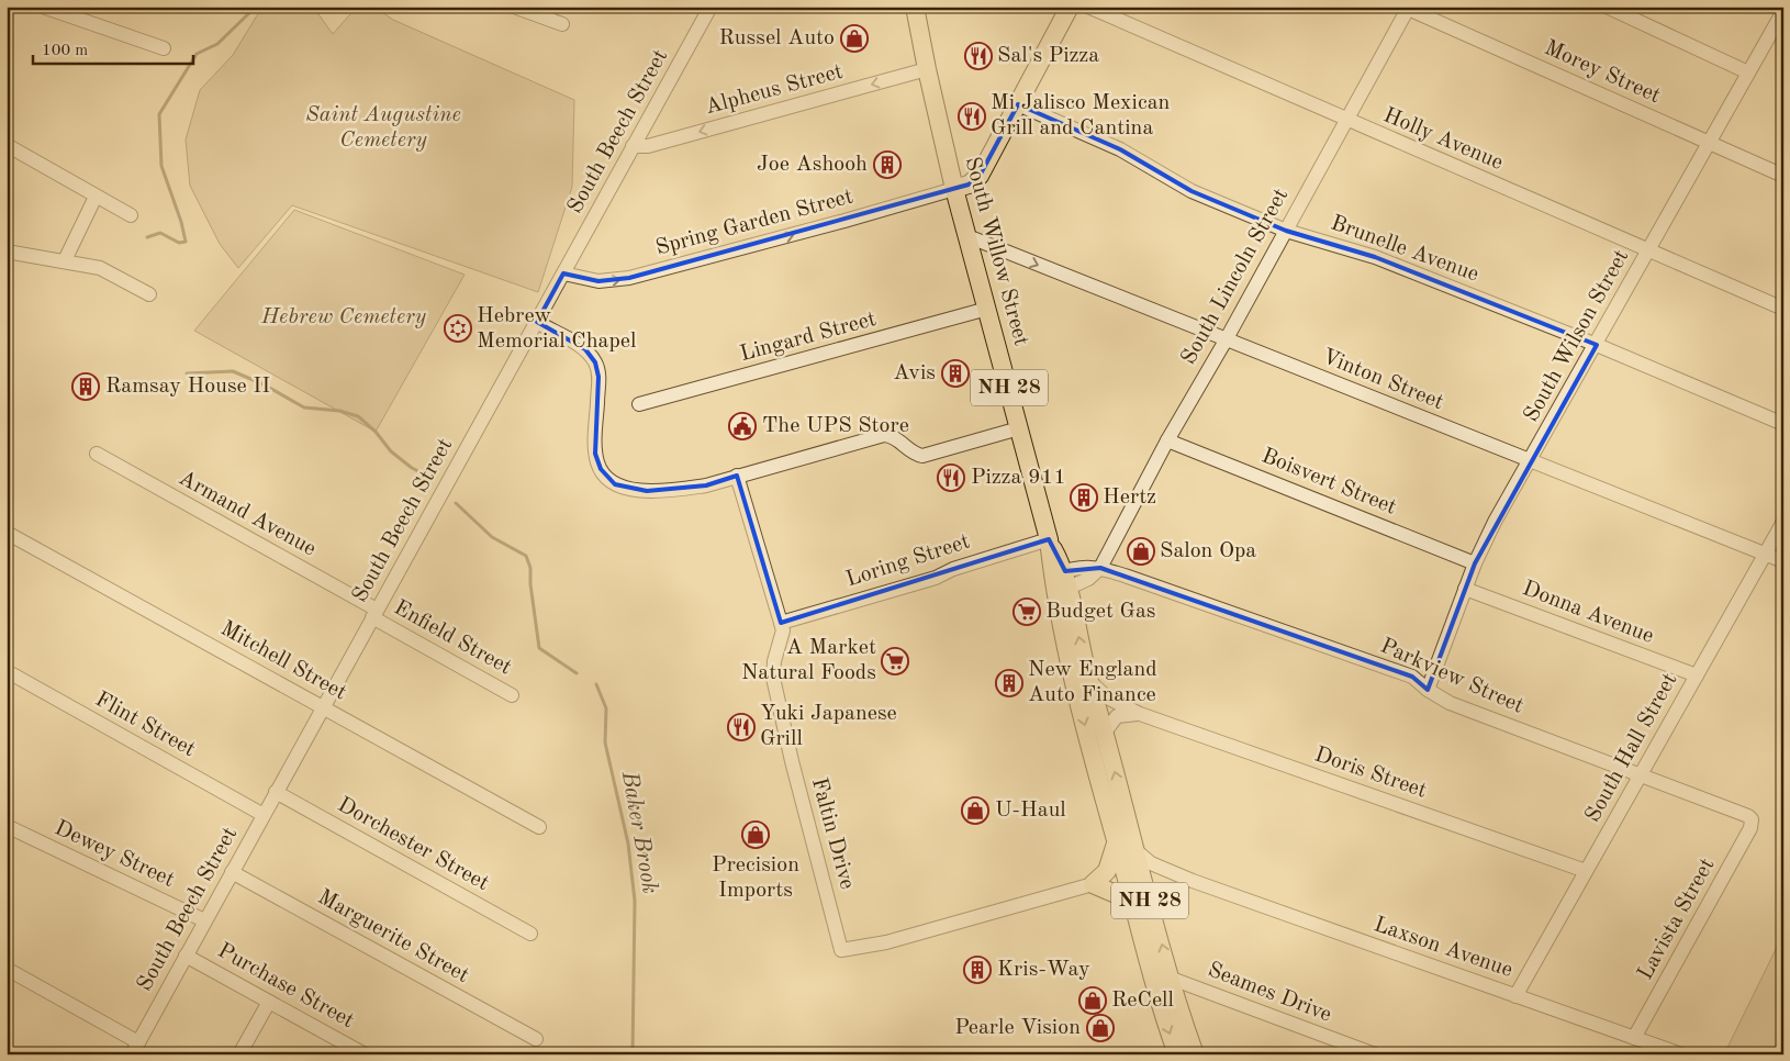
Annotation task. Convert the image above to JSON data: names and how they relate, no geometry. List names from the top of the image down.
{
  "streets": {
    "main road": ["South Willow Street", "NH 28"],
    "street": [
      "Morey Street",
      "Alpheus Street",
      "South Beech Street",
      "Holly Avenue",
      "Spring Garden Street",
      "Brunelle Avenue",
      "South Lincoln Street",
      "South Wilson Street",
      "Lingard Street",
      "Vinton Street",
      "Boisvert Street",
      "Armand Avenue",
      "Loring Street",
      "Donna Avenue",
      "Enfield Street",
      "Mitchell Street",
      "Parkview Street",
      "Flint Street",
      "South Hall Street",
      "Doris Street",
      "Faltin Drive",
      "Dorchester Street",
      "Dewey Street",
      "Lavista Street",
      "Marguerite Street",
      "Laxson Avenue",
      "Purchase Street",
      "Seames Drive"
    ]
  },
  "crossings": [
    ["Morey Street", "South Lincoln Street"],
    ["Morey Street", "South Wilson Street"],
    ["Alpheus Street", "South Beech Street"],
    ["Alpheus Street", "South Willow Street"],
    ["South Beech Street", "Spring Garden Street"],
    ["South Beech Street", "Armand Avenue"],
    ["South Beech Street", "Enfield Street"],
    ["South Beech Street", "Mitchell Street"],
    ["South Beech Street", "Flint Street"],
    ["South Beech Street", "Dorchester Street"],
    ["South Beech Street", "Dewey Street"],
    ["South Beech Street", "Marguerite Street"],
    ["South Beech Street", "Purchase Street"],
    ["Holly Avenue", "South Lincoln Street"],
    ["Holly Avenue", "South Wilson Street"],
    ["Spring Garden Street", "South Willow Street"],
    ["Brunelle Avenue", "South Lincoln Street"],
    ["Brunelle Avenue", "South Wilson Street"],
    ["South Willow Street", "South Lincoln Street"],
    ["South Willow Street", "Lingard Street"],
    ["South Willow Street", "Vinton Street"],
    ["South Willow Street", "Loring Street"],
    ["South Willow Street", "Doris Street"],
    ["South Willow Street", "Laxson Avenue"],
    ["South Willow Street", "Seames Drive"],
    ["South Lincoln Street", "Vinton Street"],
    ["South Lincoln Street", "Boisvert Street"],
    ["South Lincoln Street", "Parkview Street"],
    ["South Wilson Street", "Vinton Street"],
    ["South Wilson Street", "Boisvert Street"],
    ["South Wilson Street", "Donna Avenue"],
    ["South Wilson Street", "Parkview Street"],
    ["Vinton Street", "South Hall Street"],
    ["Armand Avenue", "Enfield Street"],
    ["Loring Street", "Faltin Drive"],
    ["Donna Avenue", "South Hall Street"],
    ["Parkview Street", "South Hall Street"],
    ["Parkview Street", "Lavista Street"],
    ["South Hall Street", "Doris Street"],
    ["South Hall Street", "Laxson Avenue"],
    ["Lavista Street", "Laxson Avenue"]
  ],
  "one_way": ["Alpheus Street", "Spring Garden Street"],
  "water": ["Baker Brook"],
  "parks": ["Saint Augustine Cemetery", "Hebrew Cemetery"],
  "places": {
    "shop": [
      "Russel Auto",
      "Salon Opa",
      "U-Haul",
      "Precision Imports",
      "ReCell",
      "Pearle Vision"
    ],
    "restaurant": [
      "Sal's Pizza",
      "Mi Jalisco Mexican Grill and Cantina",
      "Pizza 911",
      "Yuki Japanese Grill"
    ],
    "building": [
      "Joe Ashooh",
      "Avis",
      "Ramsay House II",
      "Hertz",
      "New England Auto Finance",
      "Kris-Way"
    ],
    "synagogue": ["Hebrew Memorial Chapel"],
    "public building": ["The UPS Store"],
    "supermarket": ["Budget Gas", "A Market Natural Foods"]
  },
  "scale_bar": "100 m"
}
